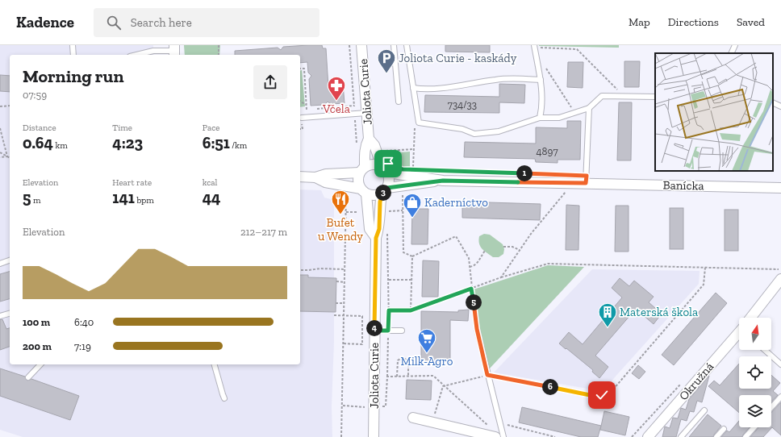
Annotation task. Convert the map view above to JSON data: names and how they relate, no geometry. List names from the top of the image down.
{
  "streets": {
    "street": ["Joliota Curie", "Banícka", "Okružná"]
  },
  "crossings": [
    ["Joliota Curie", "Banícka"]
  ],
  "places": {
    "parking": ["Joliota Curie - kaskády"],
    "pharmacy": ["Včela"],
    "restaurant": ["Bufet u Wendy"],
    "shop": ["Kaderníctvo"],
    "building": ["Materská škola"],
    "supermarket": ["Milk-Agro"]
  },
  "house_numbers": ["734/33", "4897"],
  "north": "top",
  "page": {
    "header": "Kadence",
    "search": "Search here",
    "nav": ["Map", "Directions", "Saved"],
    "heading": ["Morning run", "07:59"],
    "stats": [
      ["Distance", "0.64 km"],
      ["Time", "4:23"],
      ["Pace", "6:51 /km"],
      ["Elevation", "5 m"],
      ["Heart rate", "141 bpm"],
      ["kcal", "44"]
    ],
    "pins": [
      "1",
      "3",
      "5",
      "4",
      "6"
    ],
    "chart": ["Elevation", "212–217 m"],
    "list": [
      {
        "name": "100 m",
        "note": "6:40"
      },
      {
        "name": "200 m",
        "note": "7:19"
      }
    ]
  }
}
